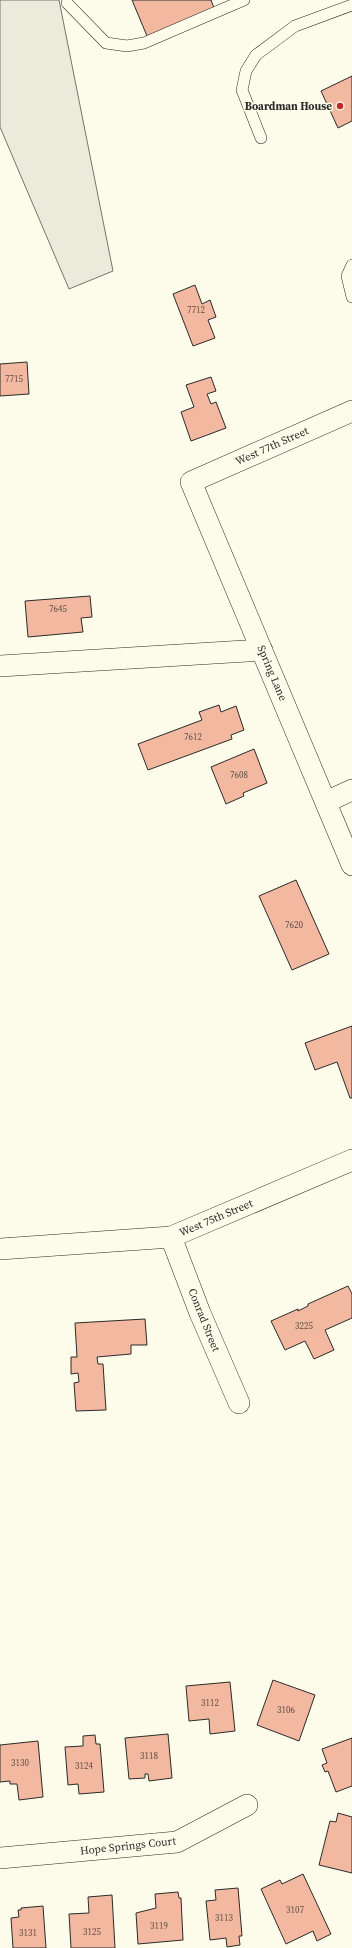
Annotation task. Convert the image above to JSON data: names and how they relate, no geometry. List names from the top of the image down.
{
  "streets": {
    "street": [
      "West 77th Street",
      "Spring Lane",
      "West 75th Street",
      "Conrad Street",
      "Hope Springs Court"
    ]
  },
  "crossings": [
    ["West 77th Street", "Spring Lane"],
    ["West 75th Street", "Conrad Street"]
  ],
  "places": ["Boardman House"],
  "house_numbers": [
    "7712",
    "7715",
    "7645",
    "7612",
    "7608",
    "7620",
    "3225",
    "3112",
    "3106",
    "3118",
    "3130",
    "3124",
    "3107",
    "3113",
    "3119",
    "3125",
    "3131"
  ]
}
